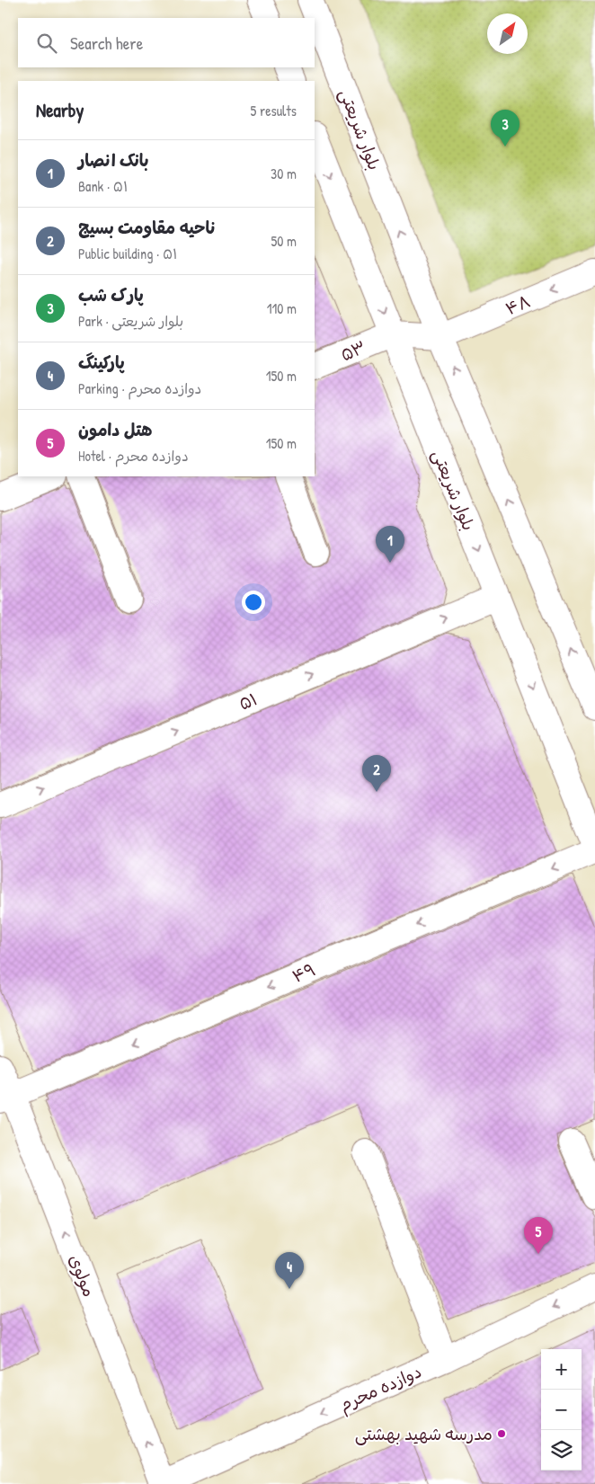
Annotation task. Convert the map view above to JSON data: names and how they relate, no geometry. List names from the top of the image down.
{
  "streets": {
    "main road": [
      "بلوار شریعتی",
      "۴۸",
      "۵۳",
      "۵۱",
      "۴۹",
      "مولوی",
      "دوازده محرم"
    ]
  },
  "crossings": [
    ["بلوار شریعتی", "۴۸"],
    ["بلوار شریعتی", "۵۳"],
    ["بلوار شریعتی", "۵۱"],
    ["۴۹", "مولوی"],
    ["مولوی", "دوازده محرم"]
  ],
  "one_way": [
    "۴۸",
    "۵۱",
    "۴۹",
    "مولوی",
    "دوازده محرم"
  ],
  "places": ["مدرسه شهید بهشتی"],
  "north": "top right",
  "page": {
    "search": "Search here",
    "heading": ["Nearby", "5 results"],
    "pins": [
      "3",
      "1",
      "2",
      "5",
      "4"
    ],
    "list": [
      {
        "mark": "1",
        "name": "بانک انصار",
        "note": "Bank · ۵۱",
        "value": "30 m"
      },
      {
        "mark": "2",
        "name": "ناحیه مقاومت بسیج",
        "note": "Public building · ۵۱",
        "value": "50 m"
      },
      {
        "mark": "3",
        "name": "پارک شب",
        "note": "Park · بلوار شریعتی",
        "value": "110 m"
      },
      {
        "mark": "4",
        "name": "پارکینگ",
        "note": "Parking · دوازده محرم",
        "value": "150 m"
      },
      {
        "mark": "5",
        "name": "هتل دامون",
        "note": "Hotel · دوازده محرم",
        "value": "150 m"
      }
    ],
    "map_buttons": ["+", "−"]
  }
}
